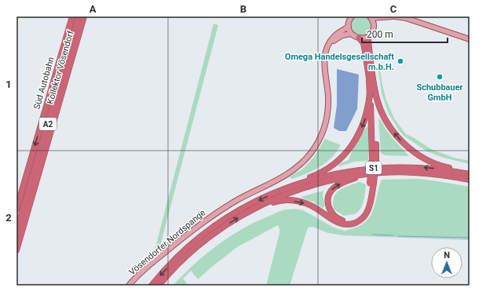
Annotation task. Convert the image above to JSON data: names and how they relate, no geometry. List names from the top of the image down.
{
  "streets": {
    "highway": [
      "Kollektor Vösendorf",
      "Süd Autobahn",
      "A2",
      "S1"
    ],
    "main road": ["Vösendorfer Nordspange"]
  },
  "places": ["Omega Handelsgesellschaft m.b.H.", "Schubbauer GmbH"],
  "scale_bar": "200 m",
  "north": "top",
  "grid": {
    "columns": ["A", "B", "C"],
    "rows": ["1", "2"]
  }
}
